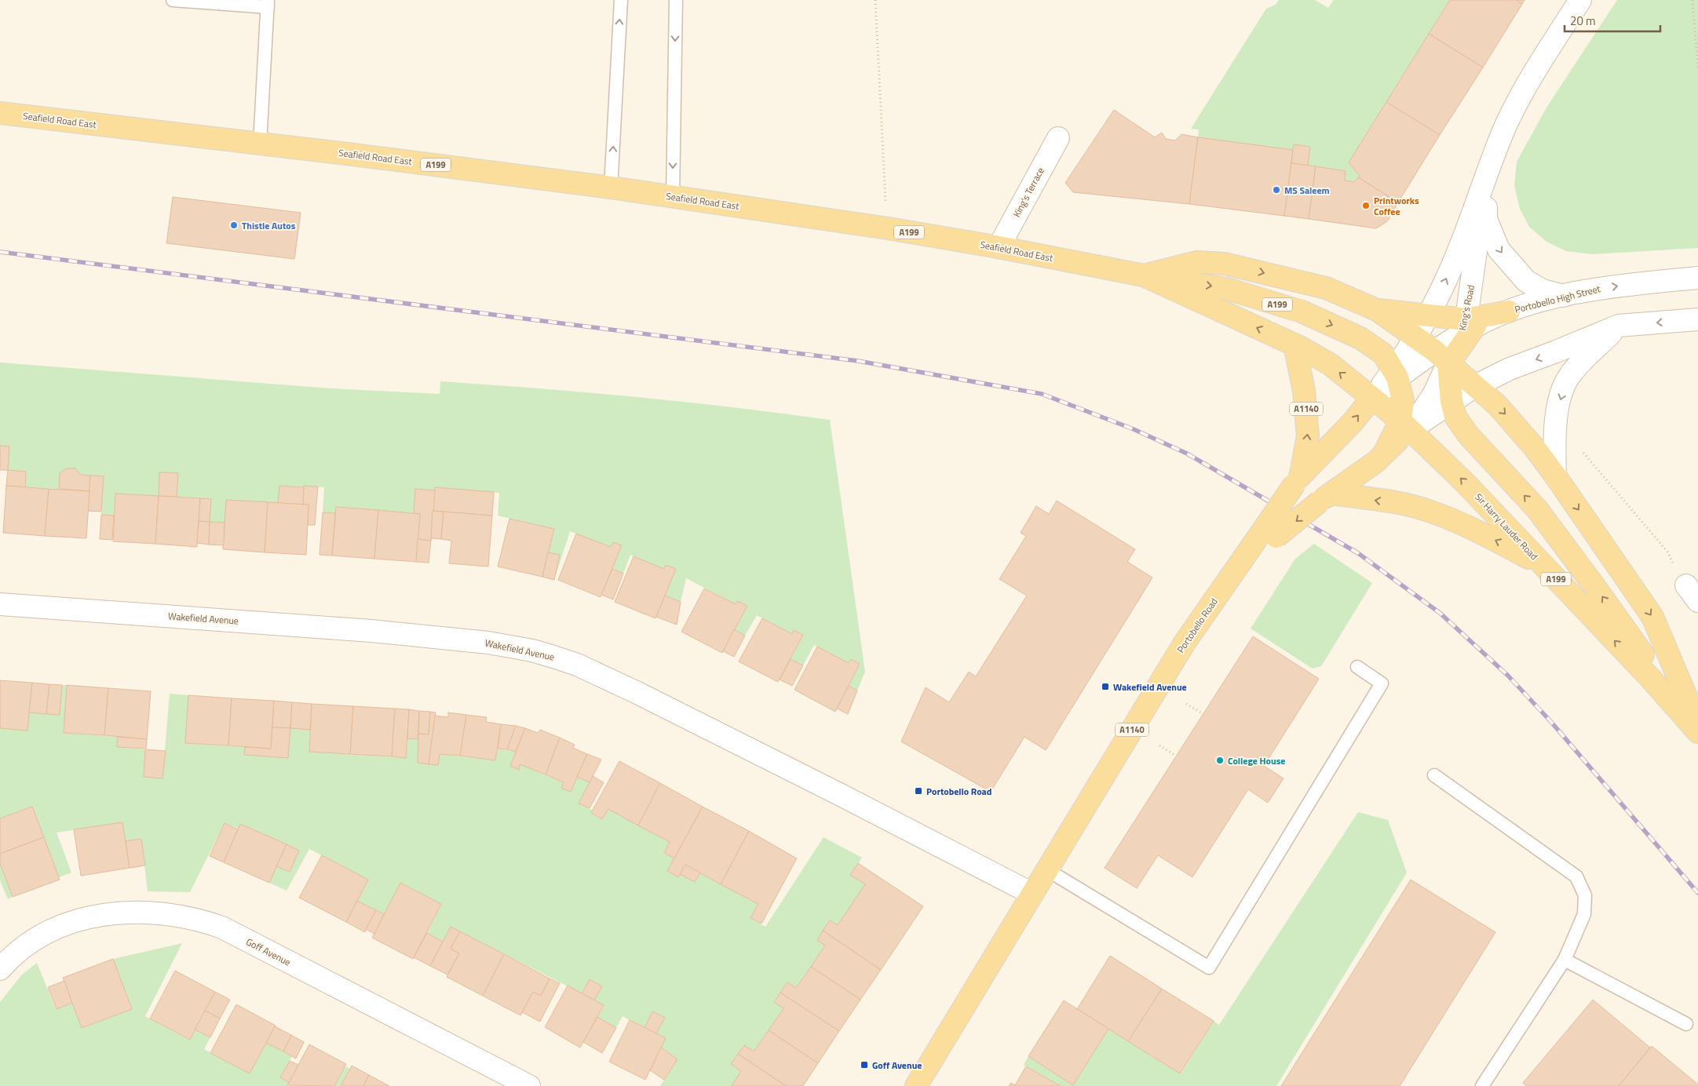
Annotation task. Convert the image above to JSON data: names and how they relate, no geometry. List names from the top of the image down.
{
  "streets": {
    "main road": [
      "Seafield Road East",
      "A199",
      "A1140",
      "Sir Harry Lauder Road",
      "Portobello Road"
    ],
    "street": [
      "King's Terrace",
      "Portobello High Street",
      "King's Road",
      "Wakefield Avenue",
      "Goff Avenue"
    ]
  },
  "crossings": [
    ["Seafield Road East", "A199"],
    ["Seafield Road East", "King's Terrace"],
    ["Seafield Road East", "A1140"],
    ["Seafield Road East", "Sir Harry Lauder Road"],
    ["Seafield Road East", "Portobello Road"],
    ["A199", "Portobello High Street"],
    ["A199", "King's Road"],
    ["A199", "Sir Harry Lauder Road"],
    ["A199", "Portobello Road"],
    ["A1140", "Portobello Road"],
    ["Sir Harry Lauder Road", "Portobello Road"],
    ["Wakefield Avenue", "Portobello Road"]
  ],
  "places": {
    "other": [
      "MS Saleem",
      "Printworks Coffee",
      "Thistle Autos",
      "College House"
    ],
    "transit": ["Wakefield Avenue", "Portobello Road", "Goff Avenue"]
  },
  "scale_bar": "20 m"
}
